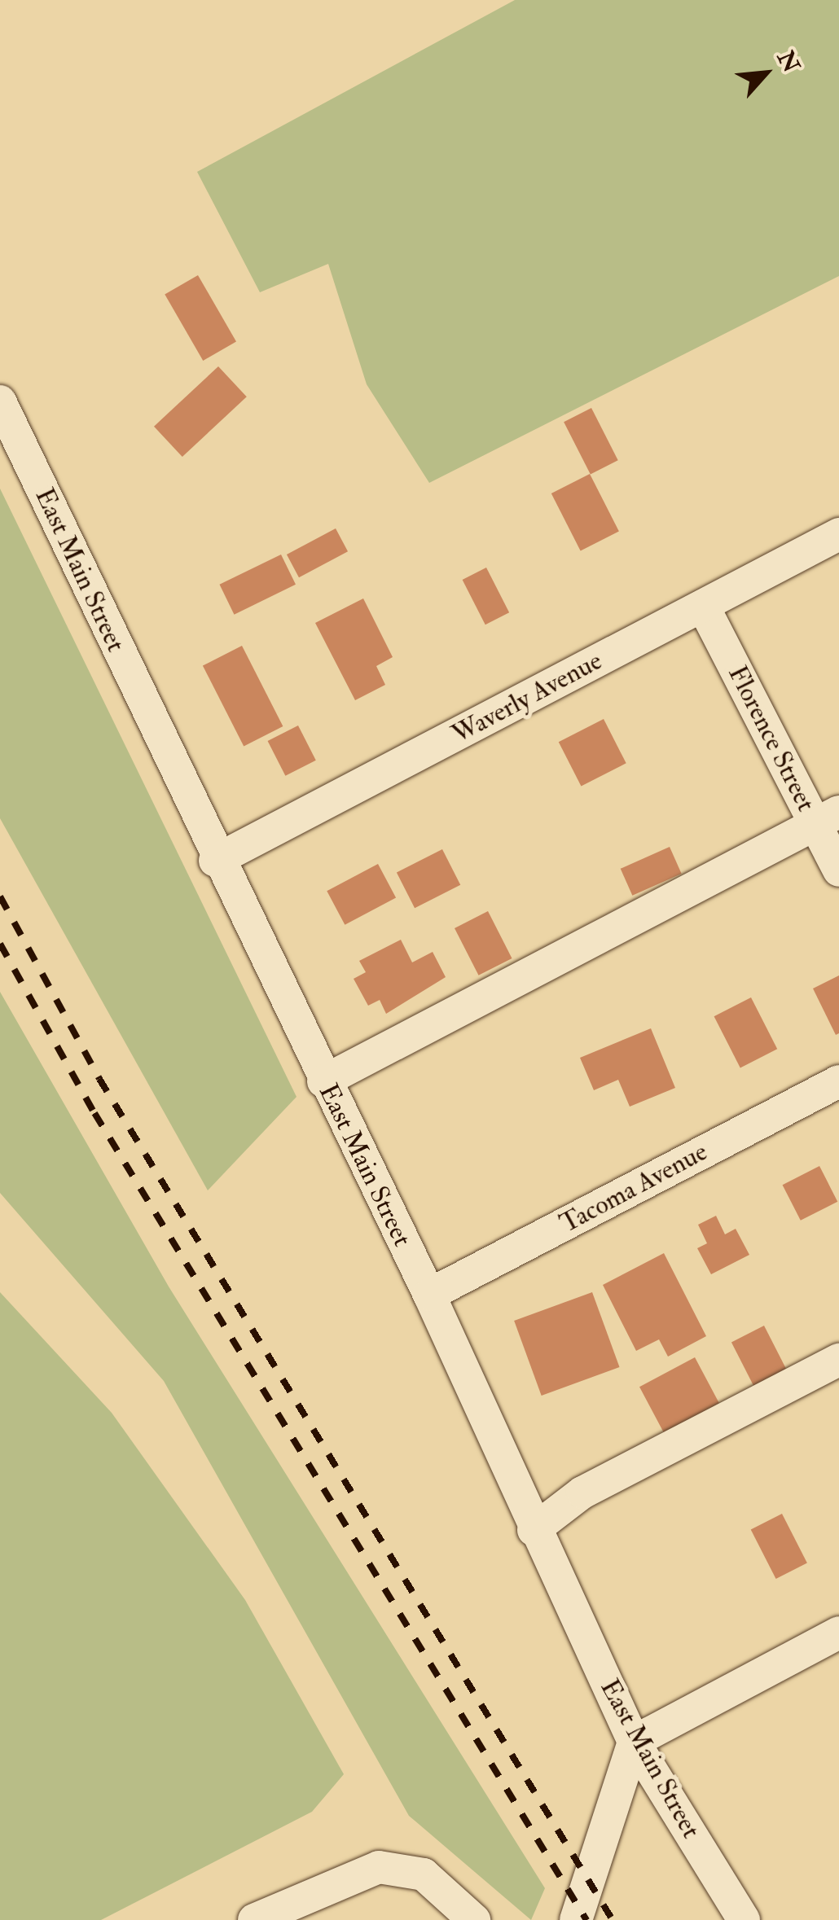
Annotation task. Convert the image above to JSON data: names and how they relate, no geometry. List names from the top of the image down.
{
  "streets": {
    "street": [
      "East Main Street",
      "Waverly Avenue",
      "Florence Street",
      "Tacoma Avenue"
    ]
  },
  "crossings": [
    ["East Main Street", "Waverly Avenue"],
    ["East Main Street", "Tacoma Avenue"],
    ["Waverly Avenue", "Florence Street"]
  ],
  "north": "top right"
}
